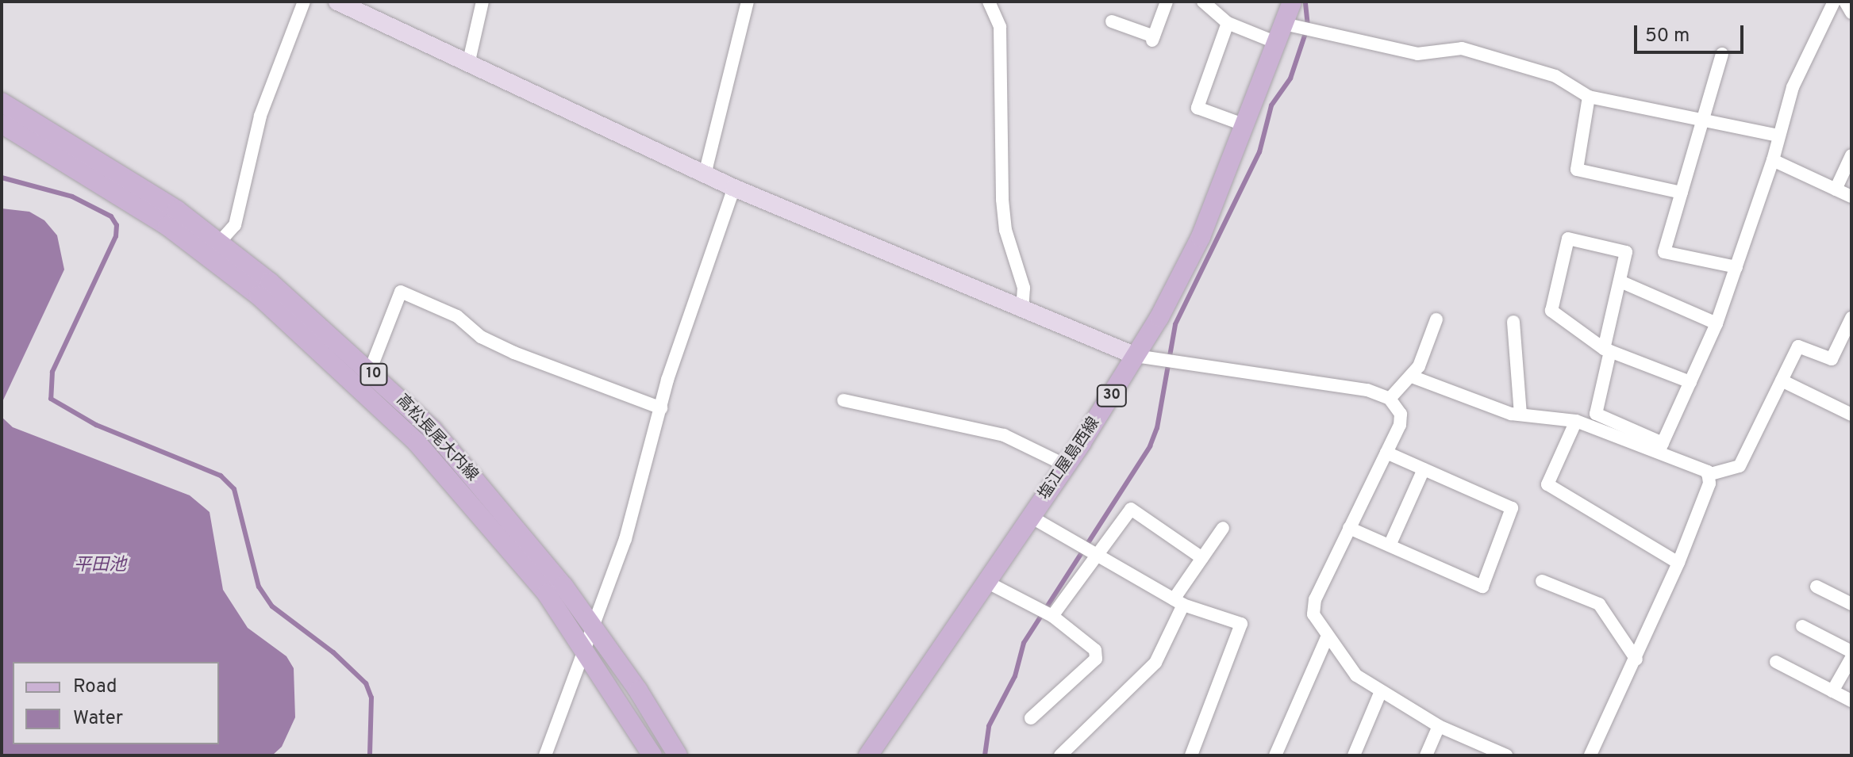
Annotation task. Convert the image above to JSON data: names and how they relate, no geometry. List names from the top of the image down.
{
  "streets": {
    "main road": [
      "10",
      "30",
      "高松長尾大内線",
      "塩江屋島西線"
    ]
  },
  "water": ["平田池"],
  "legend": ["Road", "Water"],
  "scale_bar": "50 m"
}
